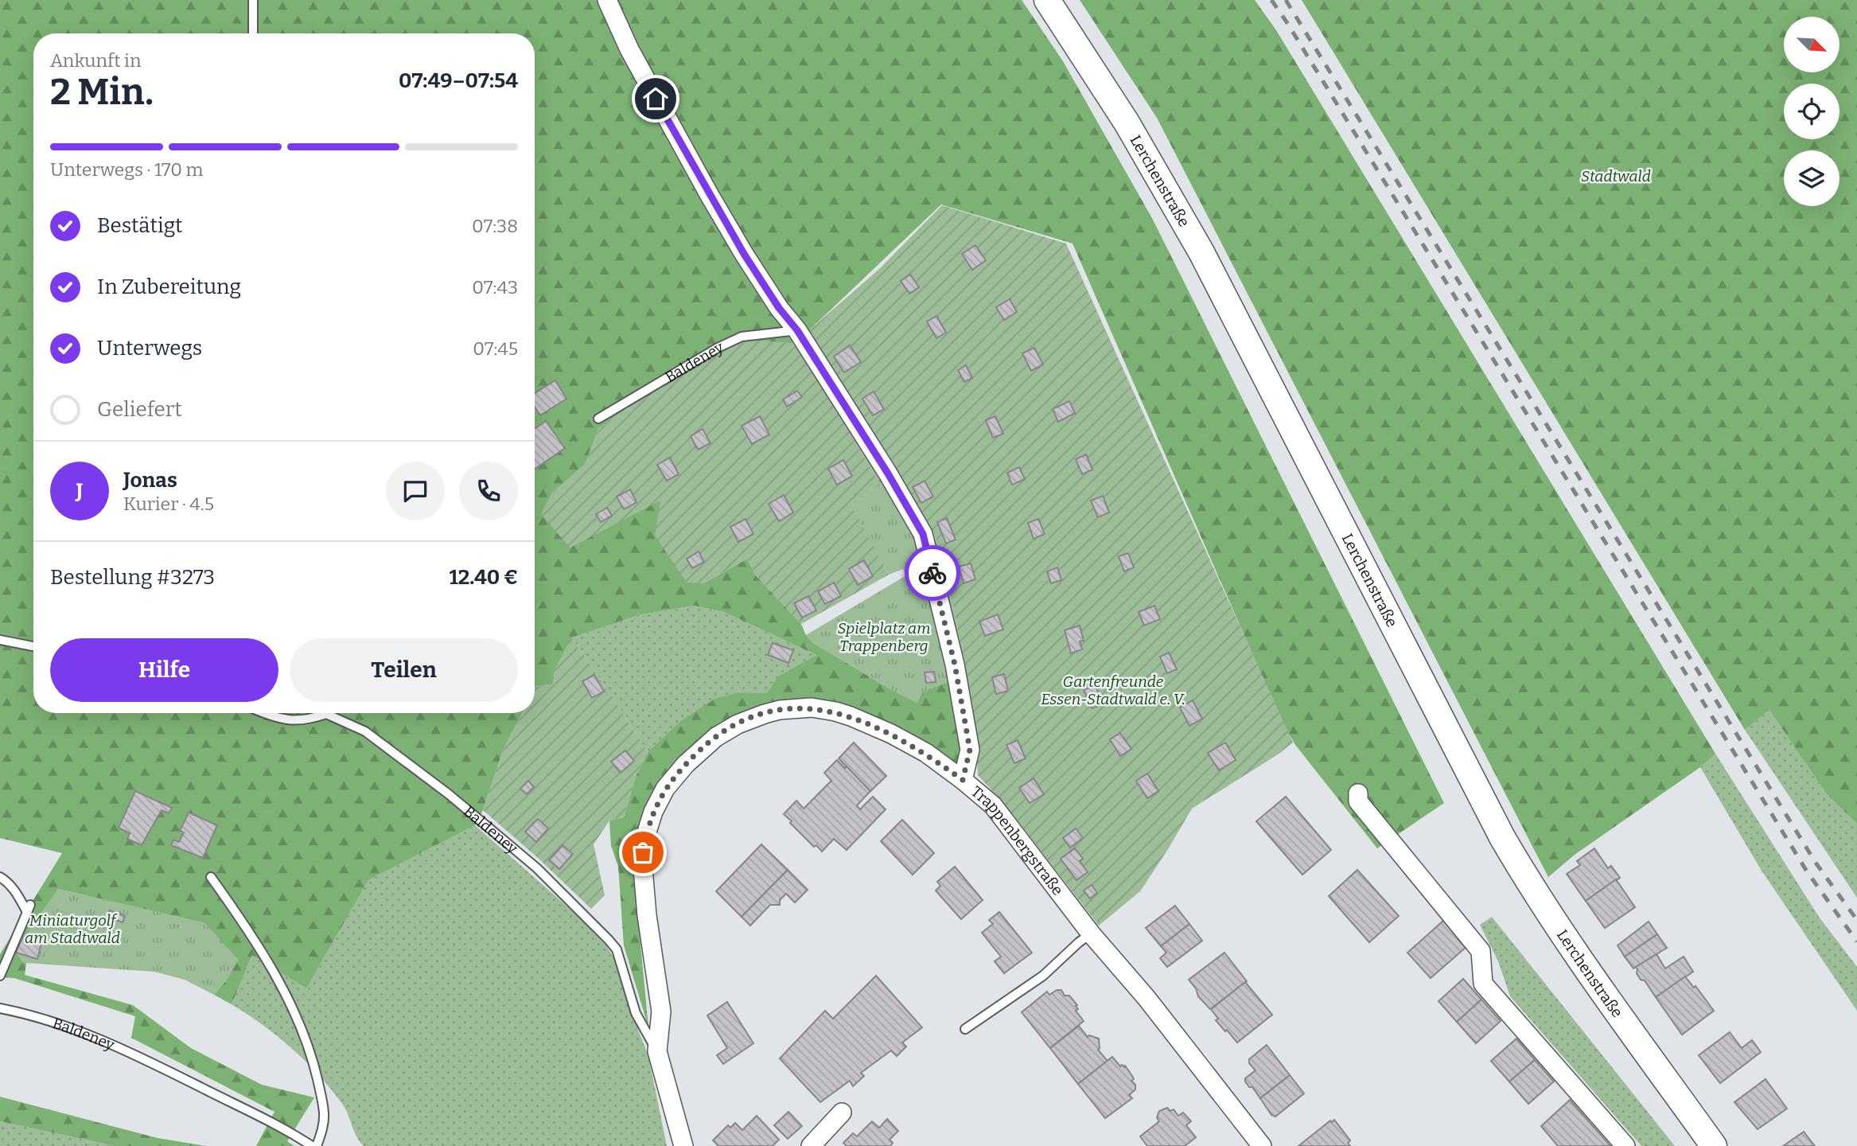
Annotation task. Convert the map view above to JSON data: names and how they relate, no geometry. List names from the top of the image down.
{
  "streets": {
    "main road": ["Lerchenstraße"],
    "street": ["Trappenbergstraße"],
    "lane": ["Baldeney"]
  },
  "crossings": [
    ["Baldeney", "Trappenbergstraße"]
  ],
  "parks": [
    "Stadtwald",
    "Spielplatz am Trappenberg",
    "Gartenfreunde Essen-Stadtwald e. V.",
    "Miniaturgolf am Stadtwald"
  ],
  "north": "bottom right",
  "page": {
    "heading": ["2 Min.", "Ankunft in", "07:49–07:54"],
    "panel": [
      "Jonas",
      "Kurier · 4.5",
      "Bestellung #3273",
      "12.40 €"
    ],
    "bar": "Unterwegs · 170 m",
    "list": [
      ["Bestätigt", "07:38"],
      ["In Zubereitung", "07:43"],
      ["Unterwegs", "07:45"],
      "Geliefert"
    ],
    "round": "J",
    "buttons": ["Hilfe", "Teilen"]
  }
}
